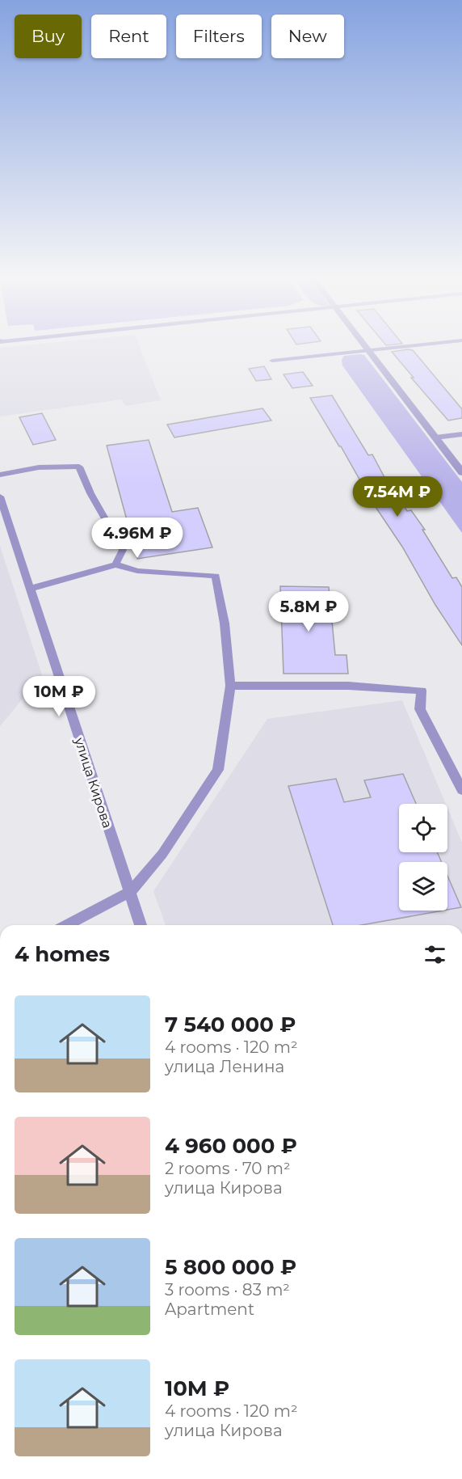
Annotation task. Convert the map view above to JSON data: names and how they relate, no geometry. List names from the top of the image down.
{
  "streets": {
    "street": ["улица Кирова"]
  },
  "page": {
    "chip": [
      "Buy",
      "Rent",
      "Filters",
      "New"
    ],
    "price": [
      "7.54M ₽",
      "4.96M ₽",
      "5.8M ₽",
      "10M ₽"
    ],
    "heading": "4 homes",
    "list": [
      {
        "name": "7 540 000 ₽",
        "note": "4 rooms · 120 m² · улица Ленина"
      },
      {
        "name": "4 960 000 ₽",
        "note": "2 rooms · 70 m² · улица Кирова"
      },
      {
        "name": "5 800 000 ₽",
        "note": "3 rooms · 83 m² · Apartment"
      },
      {
        "name": "10M ₽",
        "note": "4 rooms · 120 m² · улица Кирова"
      }
    ]
  }
}
